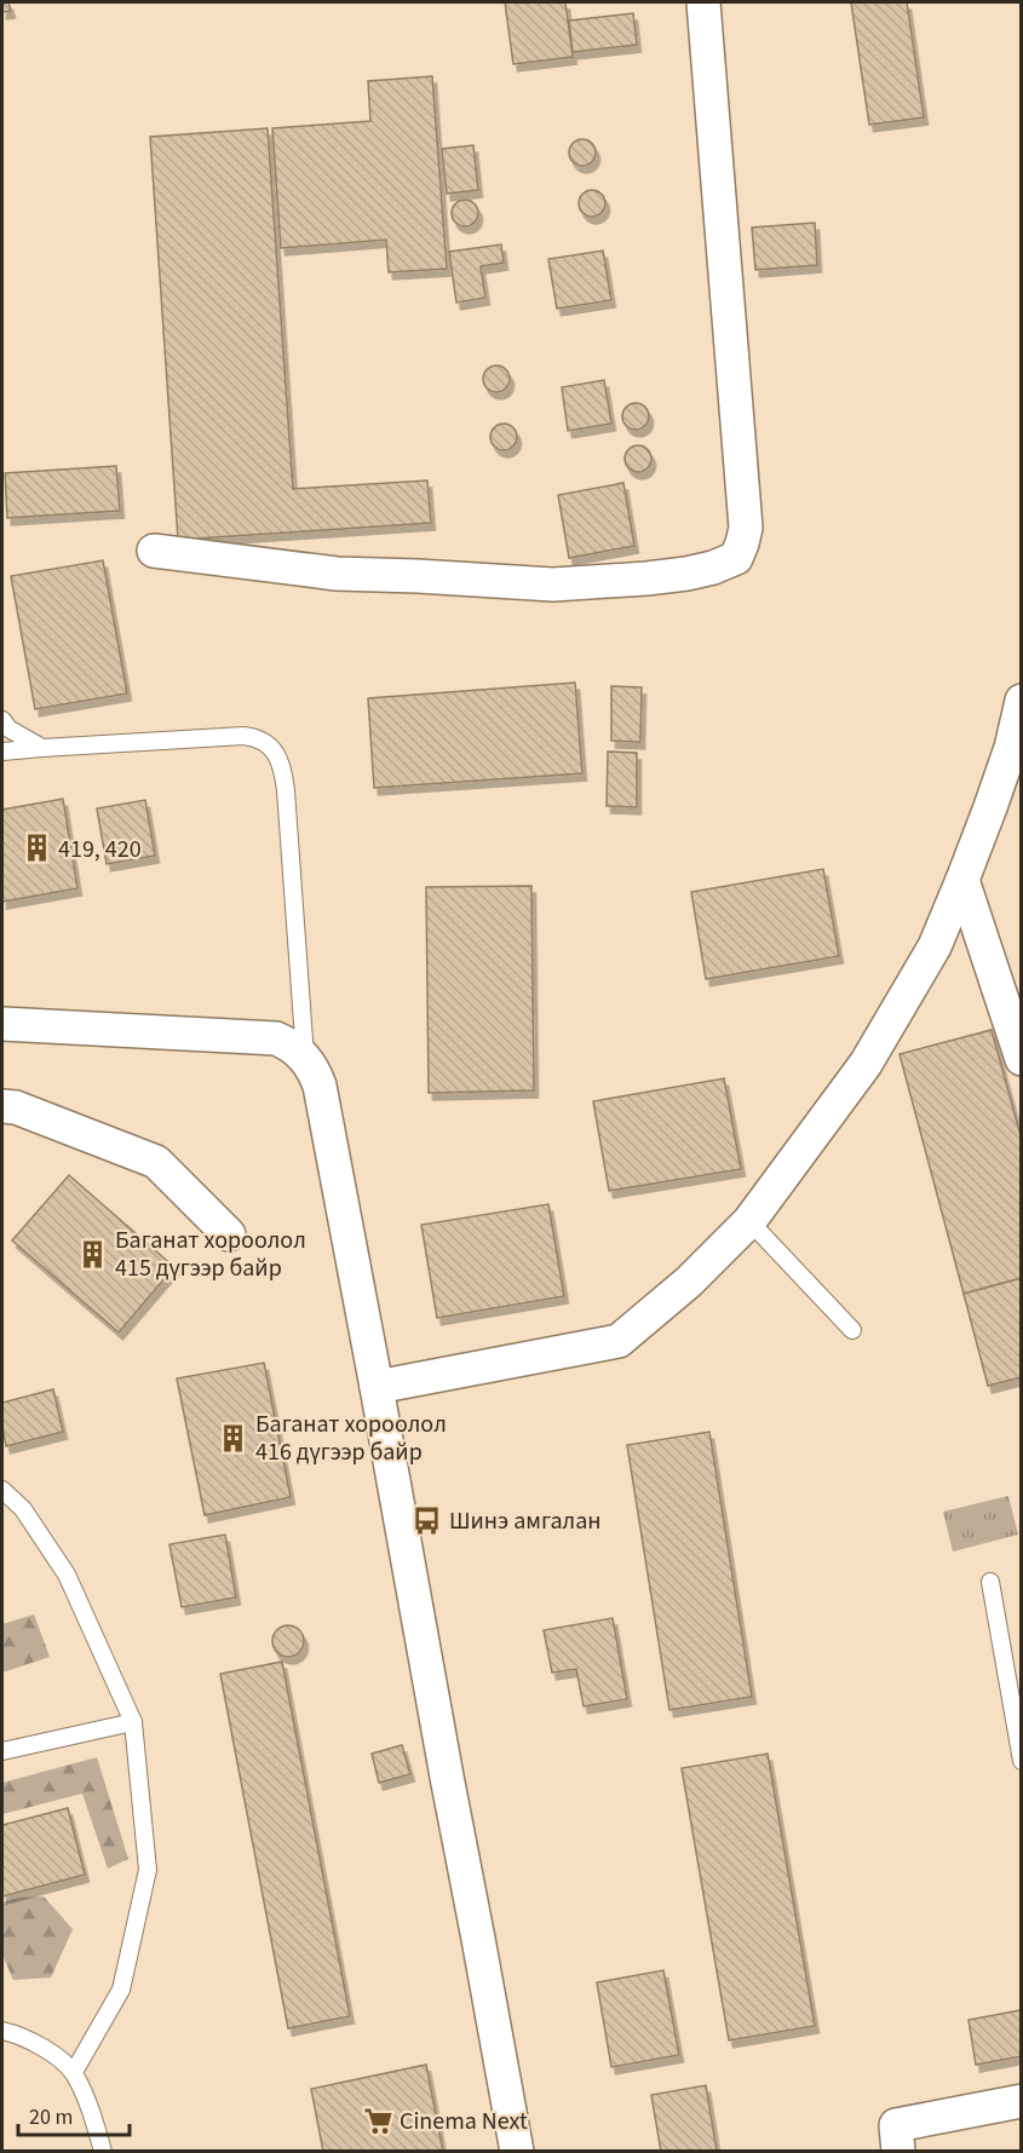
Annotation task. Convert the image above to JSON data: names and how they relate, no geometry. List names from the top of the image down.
{
  "places": {
    "building": ["419, 420", "Баганат хороолол 415 дүгээр байр", "Баганат хороолол 416 дүгээр байр"],
    "bus stop": ["Шинэ амгалан"],
    "supermarket": ["Cinema Next"]
  },
  "scale_bar": "20 m"
}
